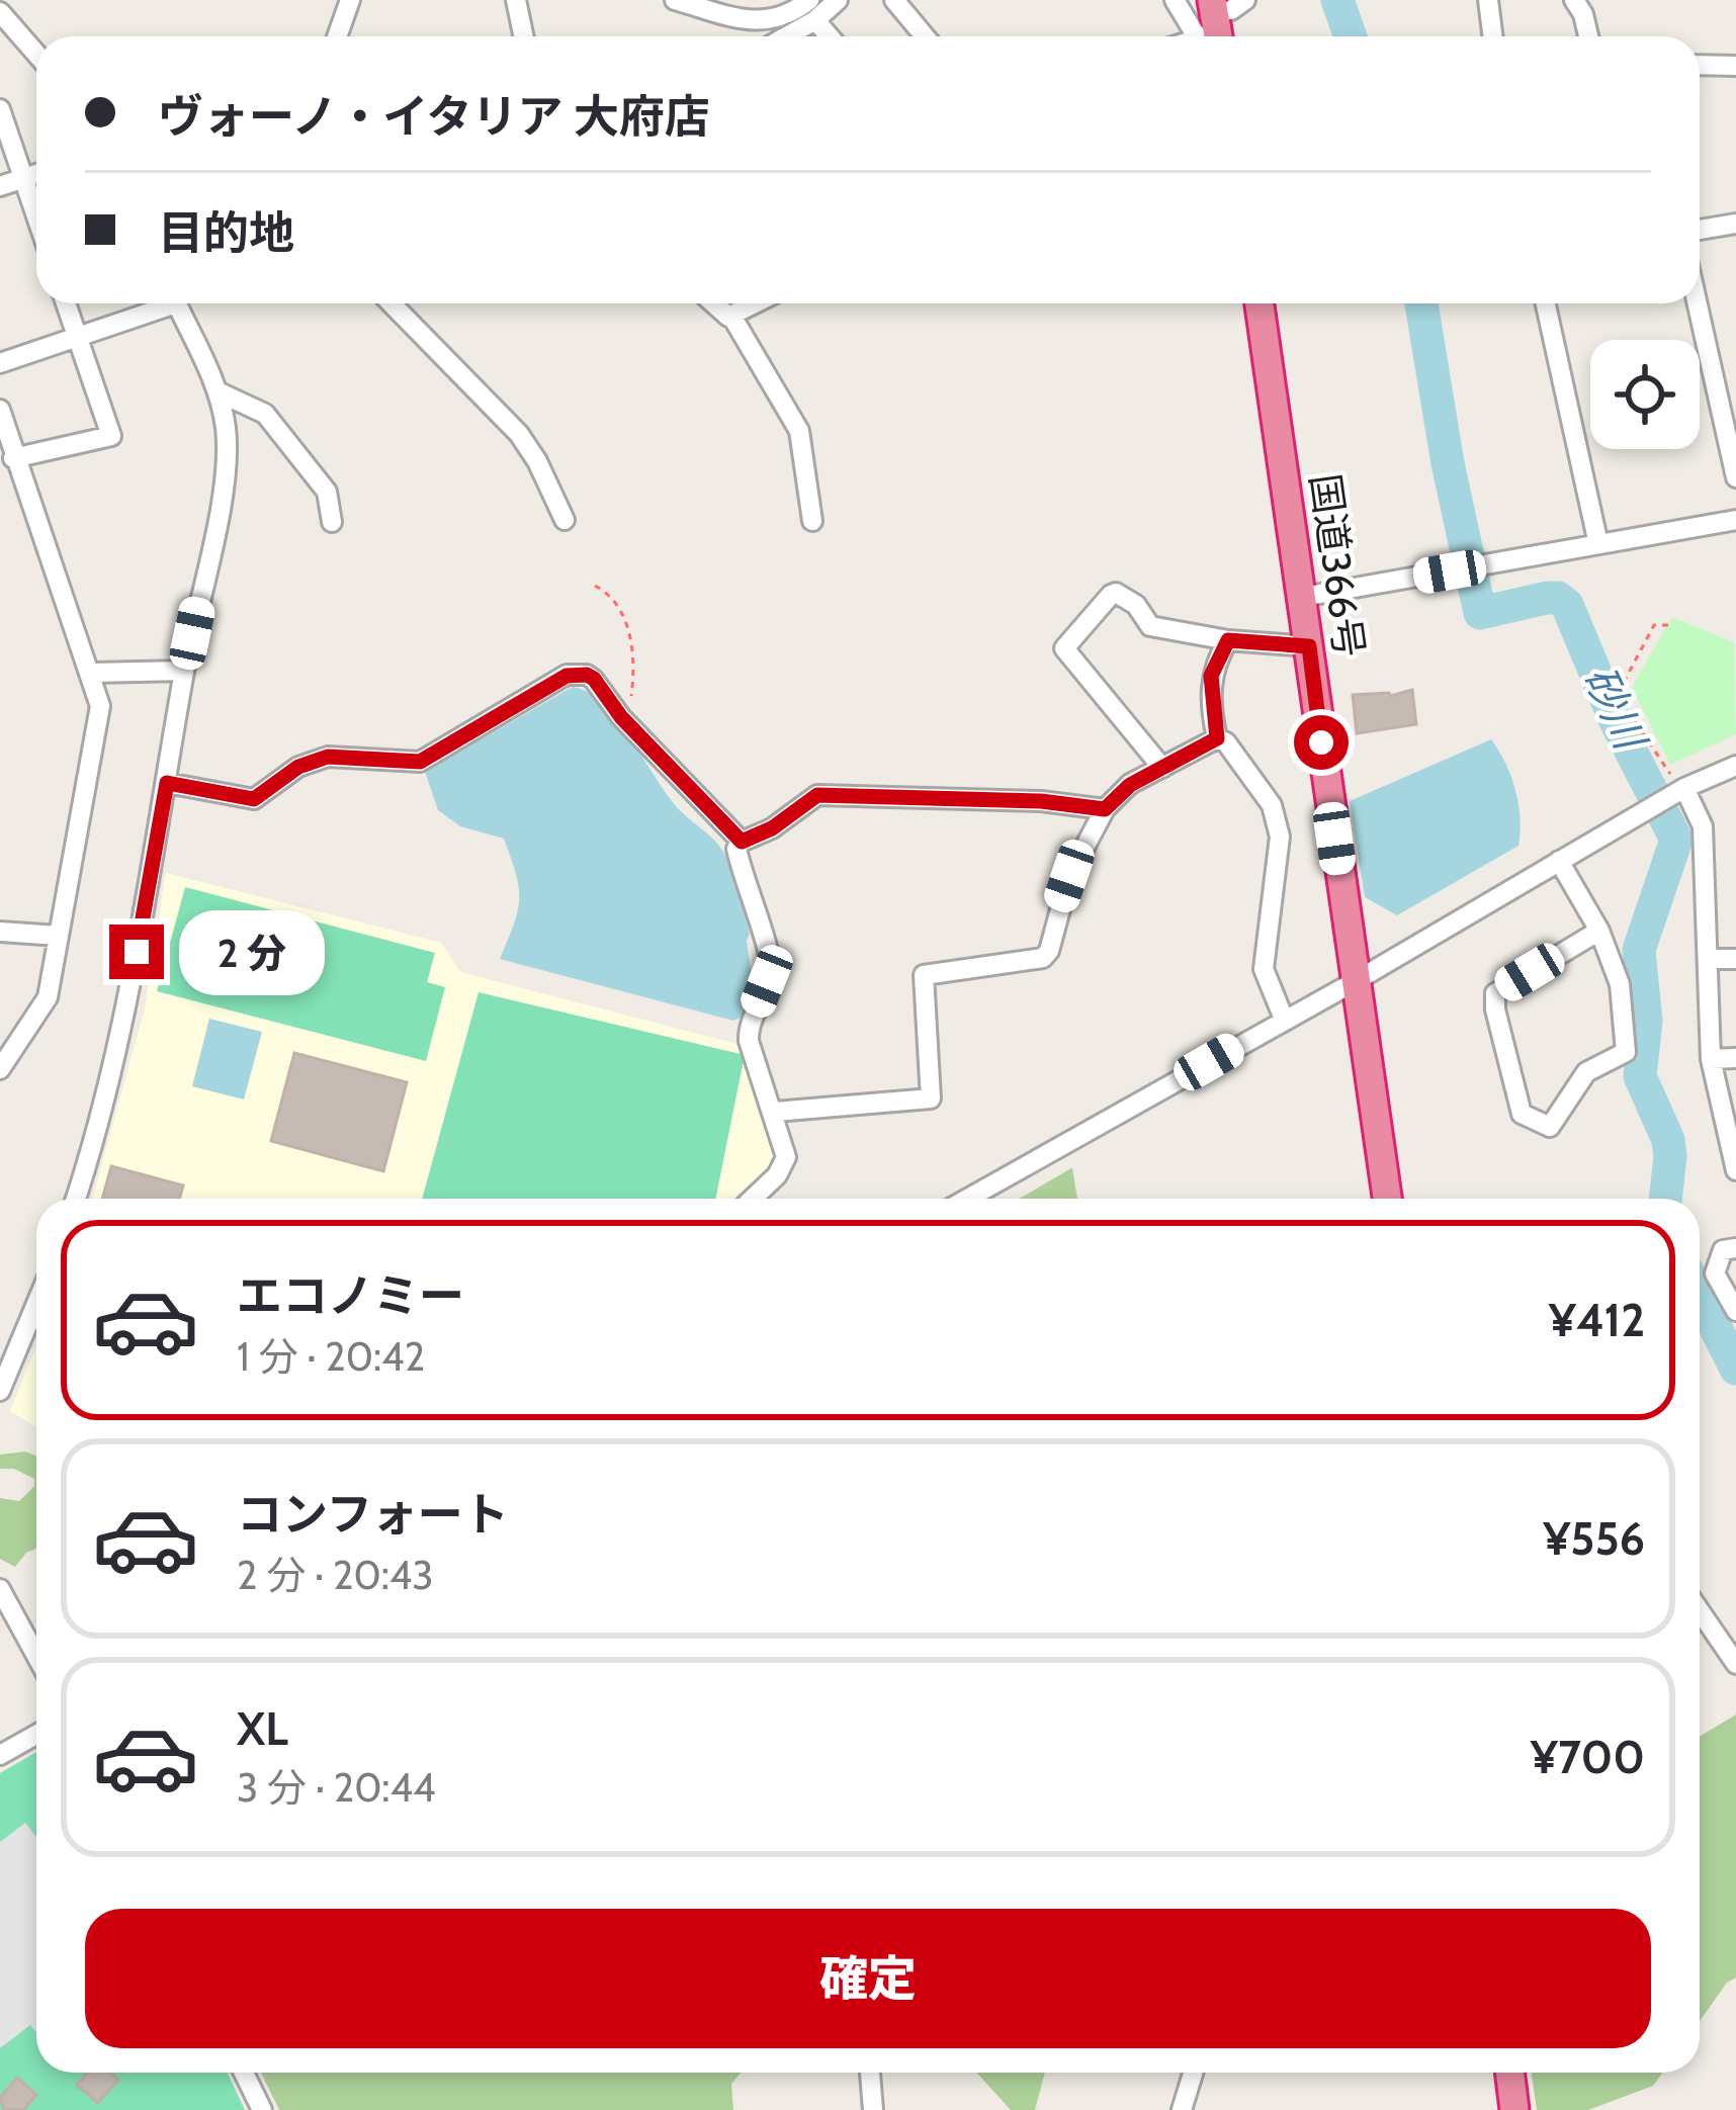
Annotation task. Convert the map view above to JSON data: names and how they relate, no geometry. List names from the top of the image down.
{
  "streets": {
    "highway": ["国道366号"]
  },
  "water": ["砂川"],
  "page": {
    "banner": ["ヴォーノ・イタリア 大府店", "目的地"],
    "bubble": "2 分",
    "list": [
      {
        "name": "エコノミー",
        "note": "1 分 · 20:42",
        "value": "¥412"
      },
      {
        "name": "コンフォート",
        "note": "2 分 · 20:43",
        "value": "¥556"
      },
      {
        "name": "XL",
        "note": "3 分 · 20:44",
        "value": "¥700"
      }
    ],
    "buttons": "確定"
  }
}
